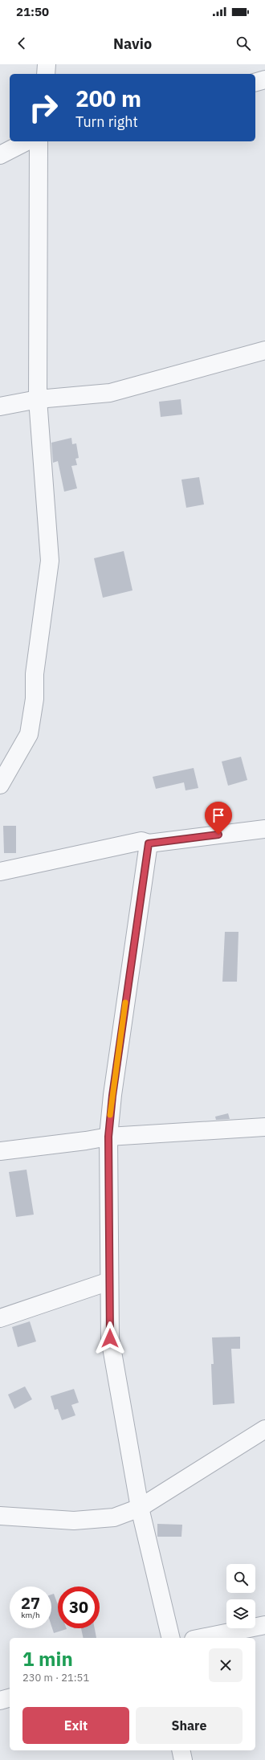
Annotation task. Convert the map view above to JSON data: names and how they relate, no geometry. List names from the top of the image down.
{
  "page": {
    "status": "21:50",
    "header": "Navio",
    "turn": ["200 m", "Turn right"],
    "speed": "27 km/h",
    "limit": "30",
    "heading": ["1 min", "230 m · 21:51"],
    "buttons": ["Exit", "Share"]
  }
}
